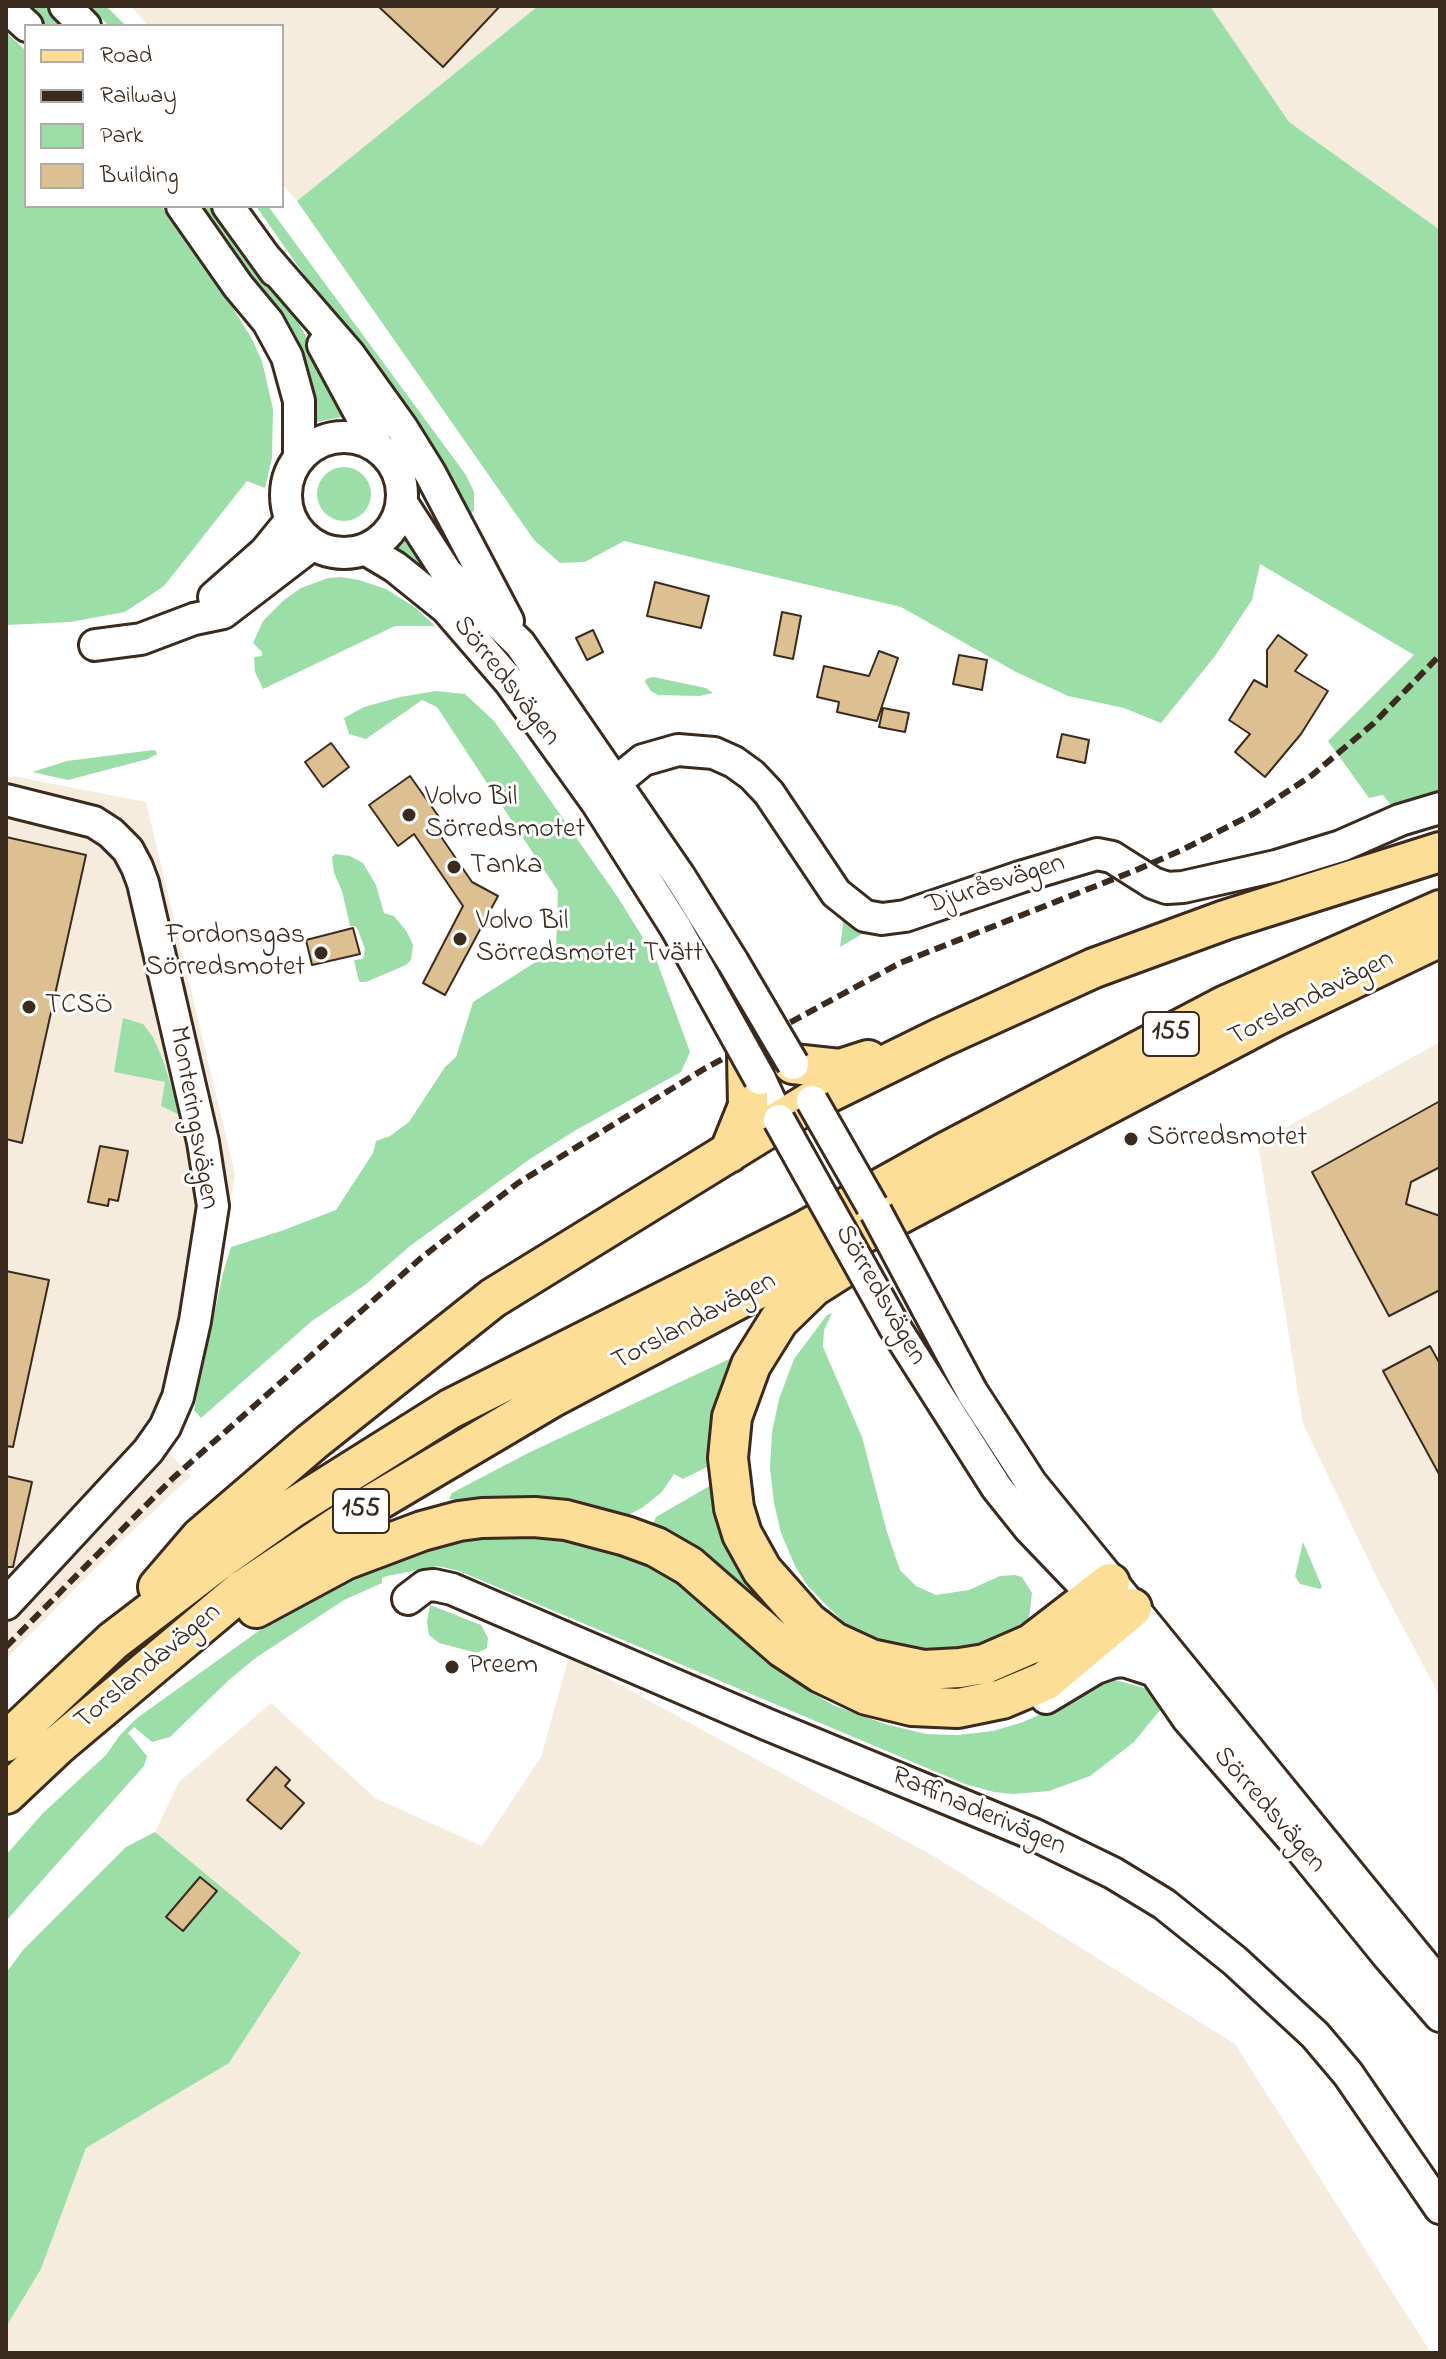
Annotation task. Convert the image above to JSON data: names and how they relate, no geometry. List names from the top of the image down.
{
  "streets": {
    "main road": ["Torslandavägen", "155"],
    "street": [
      "Sörredsvägen",
      "Djuråsvägen",
      "Monteringsvägen",
      "Raffinaderivägen"
    ]
  },
  "crossings": [
    ["Sörredsvägen", "Djuråsvägen"]
  ],
  "places": [
    "Volvo Bil Sörredsmotet",
    "Tanka",
    "Volvo Bil Sörredsmotet Tvätt",
    "Fordonsgas Sörredsmotet",
    "TCSÖ",
    "Sörredsmotet",
    "Preem"
  ],
  "legend": [
    "Road",
    "Railway",
    "Park",
    "Building"
  ]
}
